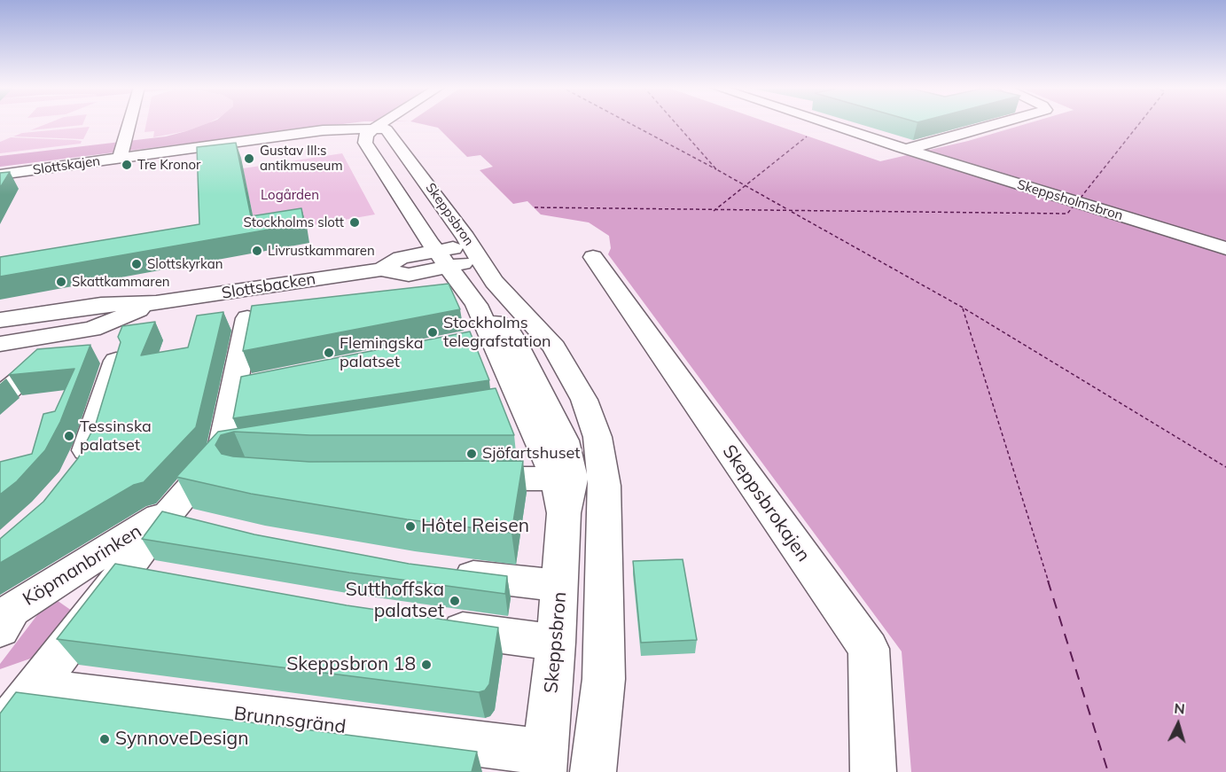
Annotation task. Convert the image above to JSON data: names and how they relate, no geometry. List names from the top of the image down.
{
  "streets": {
    "street": [
      "Slottskajen",
      "Skeppsholmsbron",
      "Skeppsbron",
      "Slottsbacken",
      "Skeppsbrokajen",
      "Köpmanbrinken",
      "Brunnsgränd"
    ]
  },
  "crossings": [
    ["Slottskajen", "Skeppsbron"],
    ["Skeppsbron", "Slottsbacken"],
    ["Skeppsbron", "Brunnsgränd"]
  ],
  "parks": ["Logården"],
  "places": [
    "Gustav III:s antikmuseum",
    "Tre Kronor",
    "Stockholms slott",
    "Livrustkammaren",
    "Slottskyrkan",
    "Skattkammaren",
    "Stockholms telegrafstation",
    "Flemingska palatset",
    "Tessinska palatset",
    "Sjöfartshuset",
    "Hôtel Reisen",
    "Sutthoffska palatset",
    "Skeppsbron 18",
    "SynnoveDesign"
  ],
  "north": "top"
}
